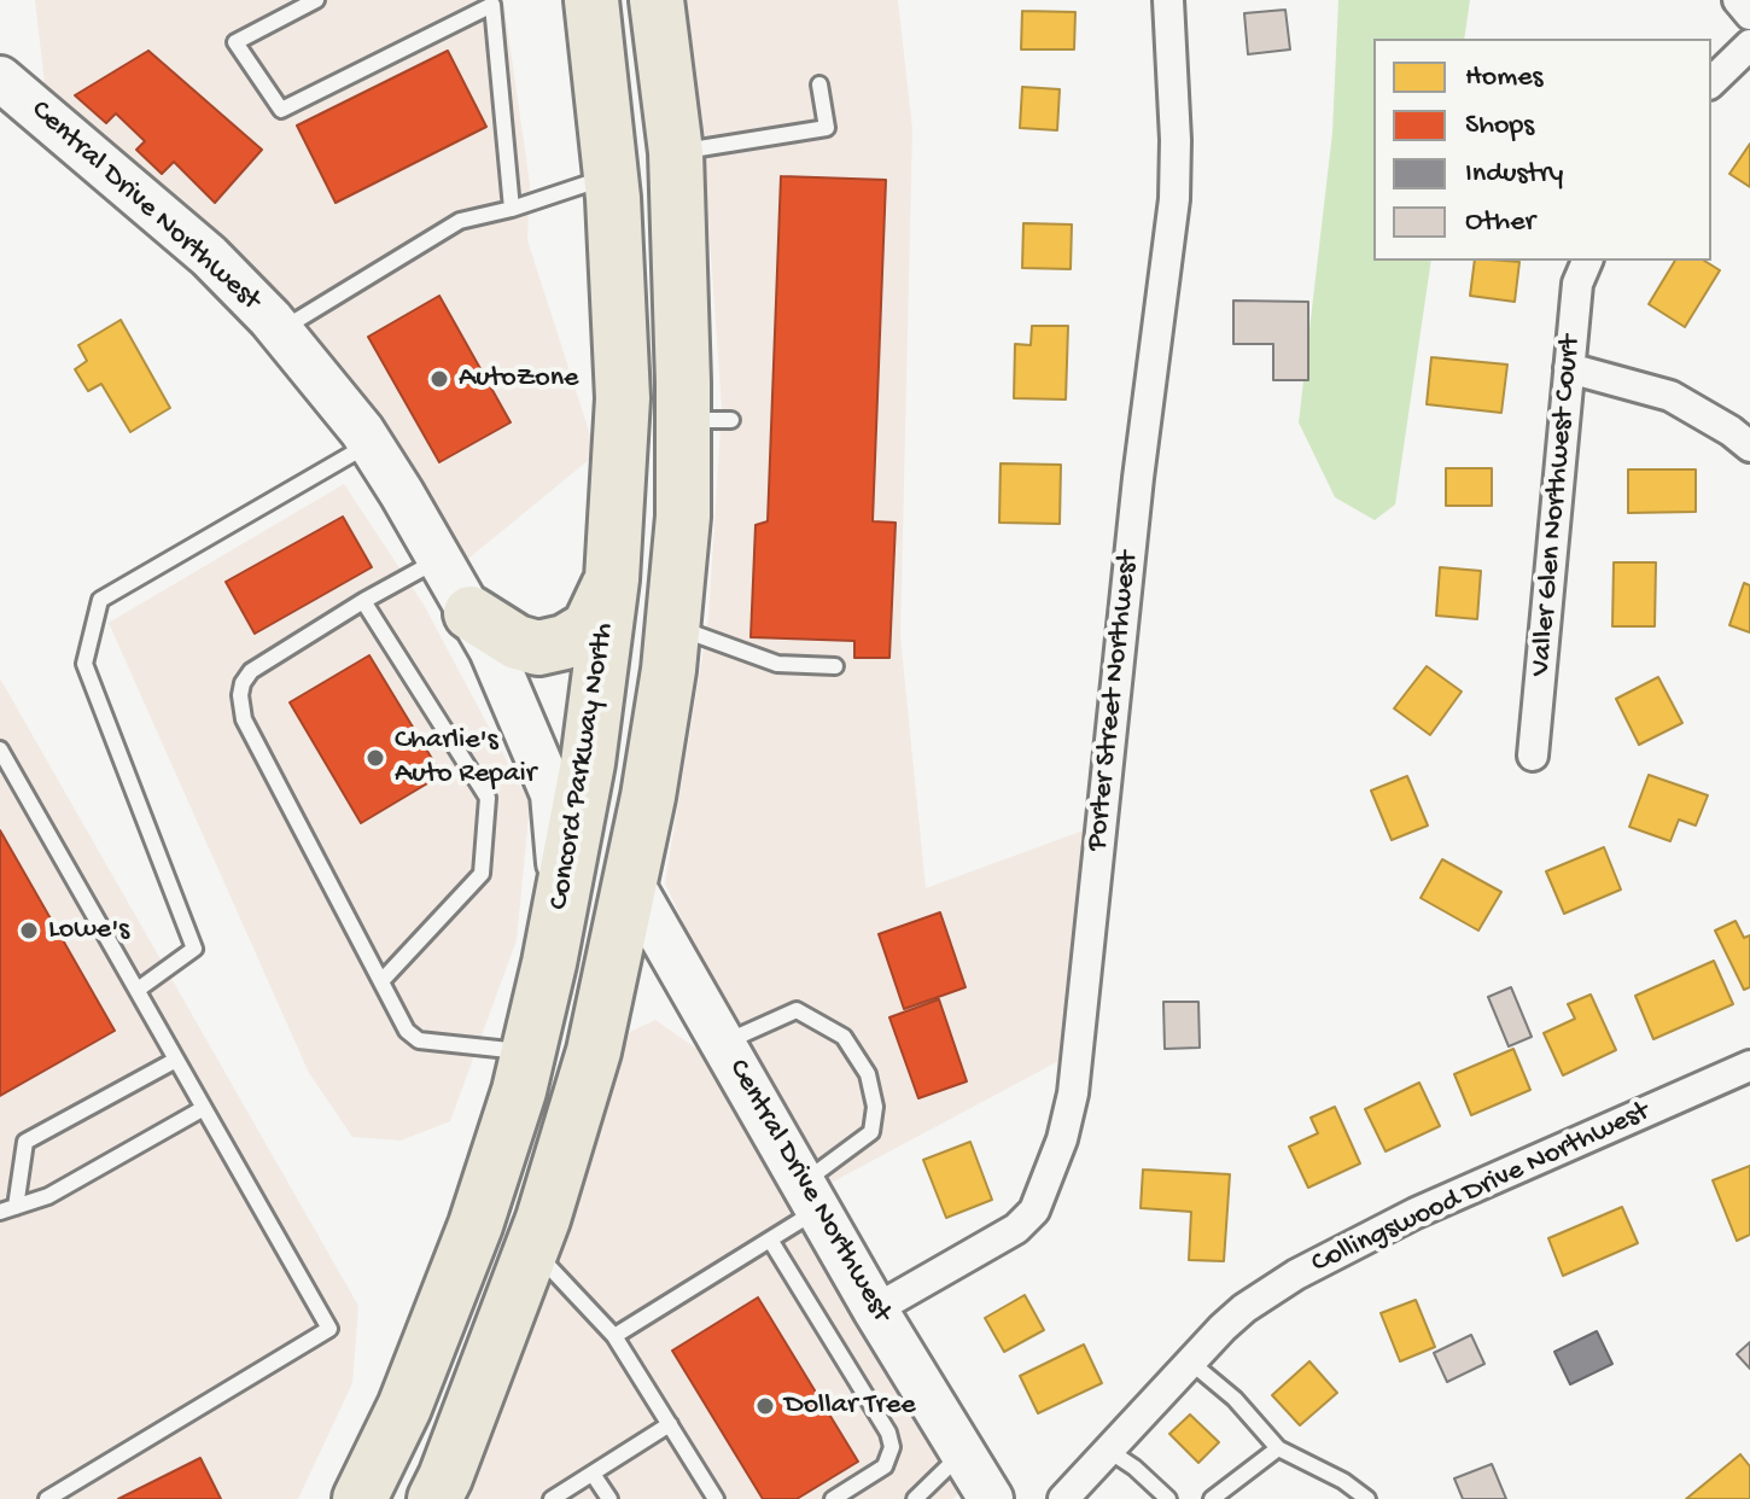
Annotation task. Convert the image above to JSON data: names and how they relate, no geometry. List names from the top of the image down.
{
  "streets": {
    "highway": ["Concord Parkway North"],
    "street": [
      "Central Drive Northwest",
      "Valler Glen Northwest Court",
      "Porter Street Northwest",
      "Collingswood Drive Northwest"
    ]
  },
  "crossings": [
    ["Central Drive Northwest", "Porter Street Northwest"],
    ["Central Drive Northwest", "Concord Parkway North"]
  ],
  "places": [
    "AutoZone",
    "Charlie's Auto Repair",
    "Lowe's",
    "Dollar Tree"
  ],
  "legend": [
    "Homes",
    "Shops",
    "Industry",
    "Other"
  ]
}
